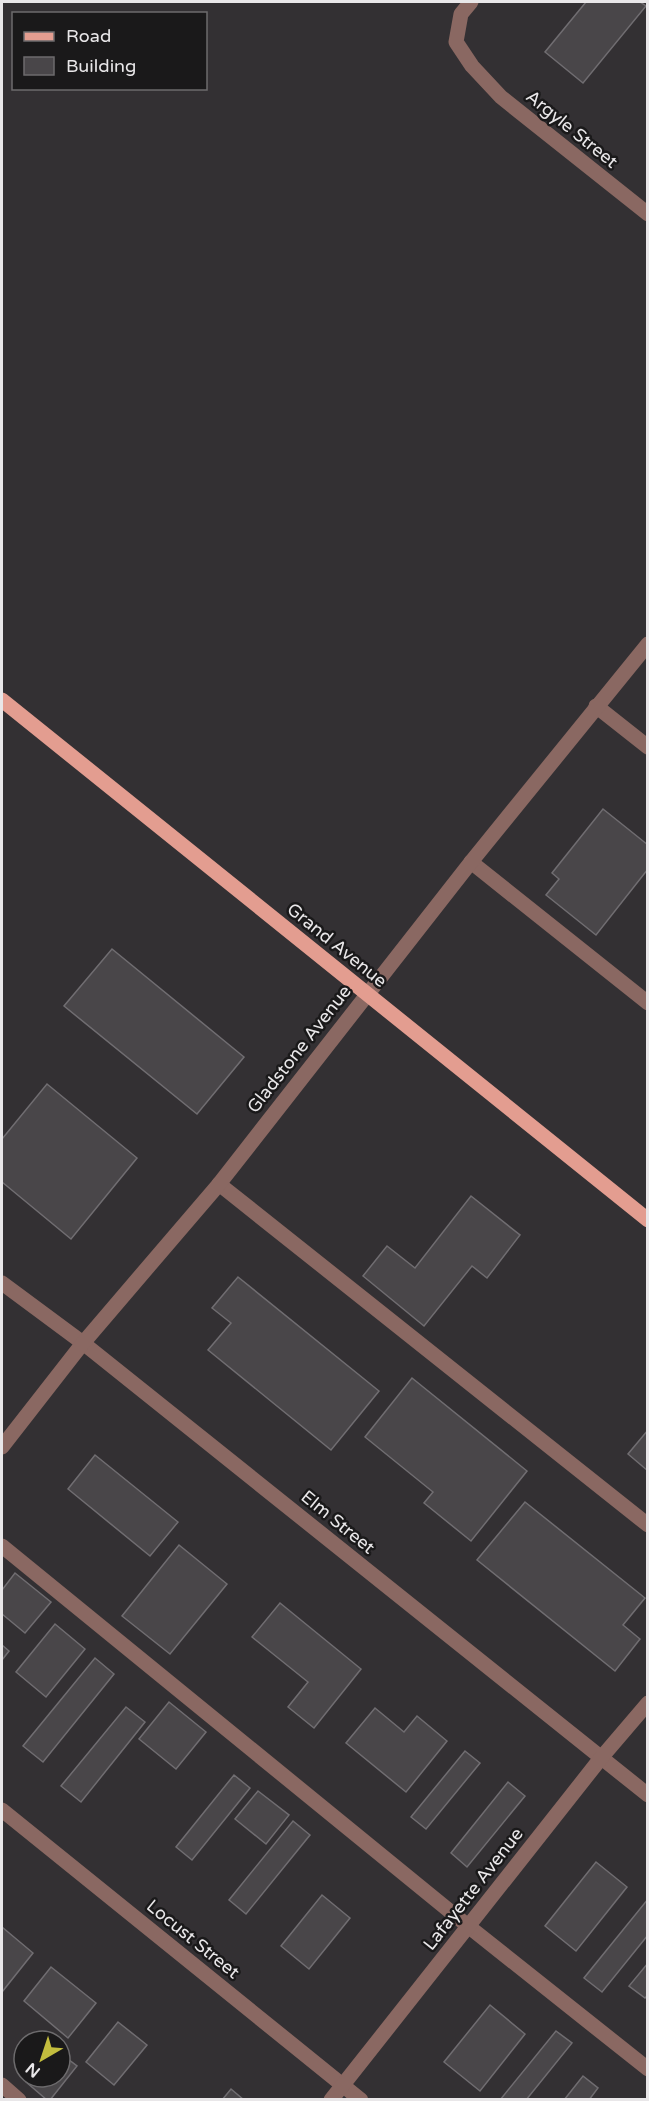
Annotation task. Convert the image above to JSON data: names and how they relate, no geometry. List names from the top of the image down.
{
  "streets": {
    "main road": ["Grand Avenue"],
    "street": [
      "Argyle Street",
      "Gladstone Avenue",
      "Elm Street",
      "Lafayette Avenue",
      "Locust Street"
    ]
  },
  "crossings": [
    ["Grand Avenue", "Gladstone Avenue"],
    ["Gladstone Avenue", "Elm Street"],
    ["Elm Street", "Lafayette Avenue"],
    ["Lafayette Avenue", "Locust Street"]
  ],
  "legend": ["Road", "Building"],
  "north": "bottom left"
}
